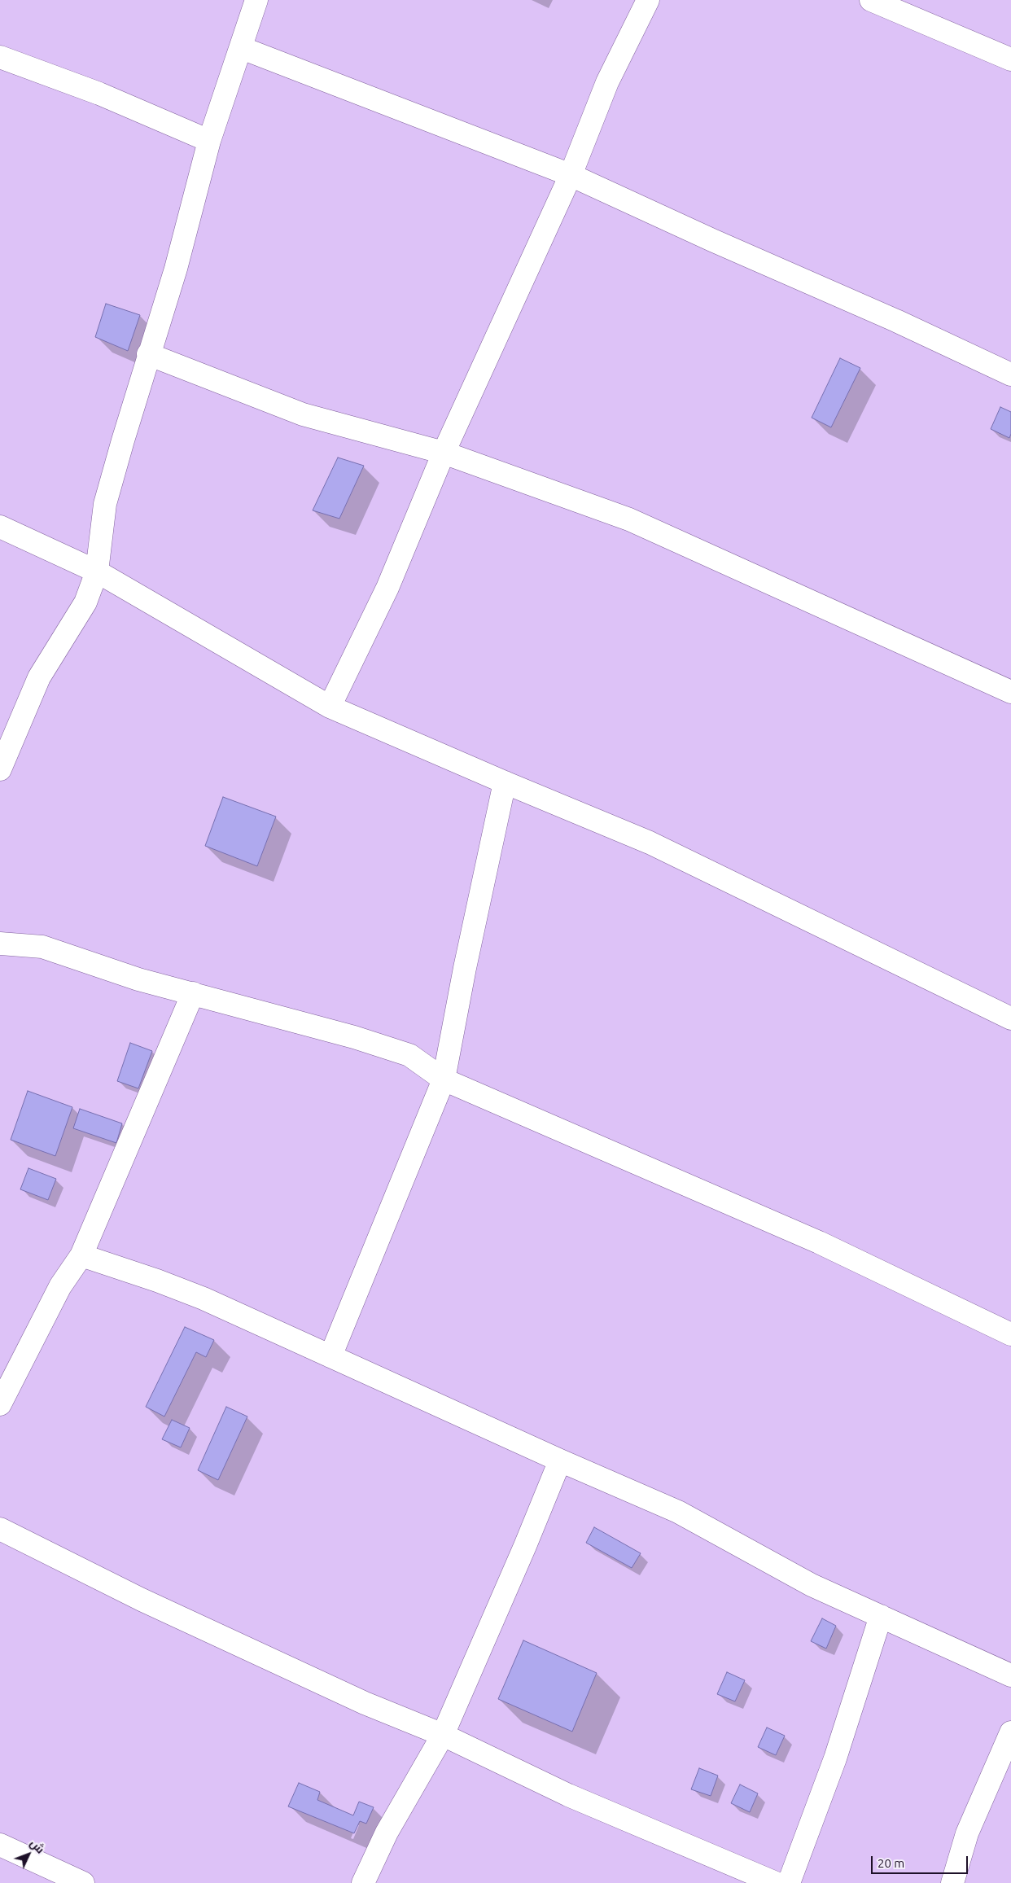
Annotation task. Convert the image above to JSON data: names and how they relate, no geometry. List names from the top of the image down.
{
  "scale_bar": "20 m",
  "north": "top right"
}
